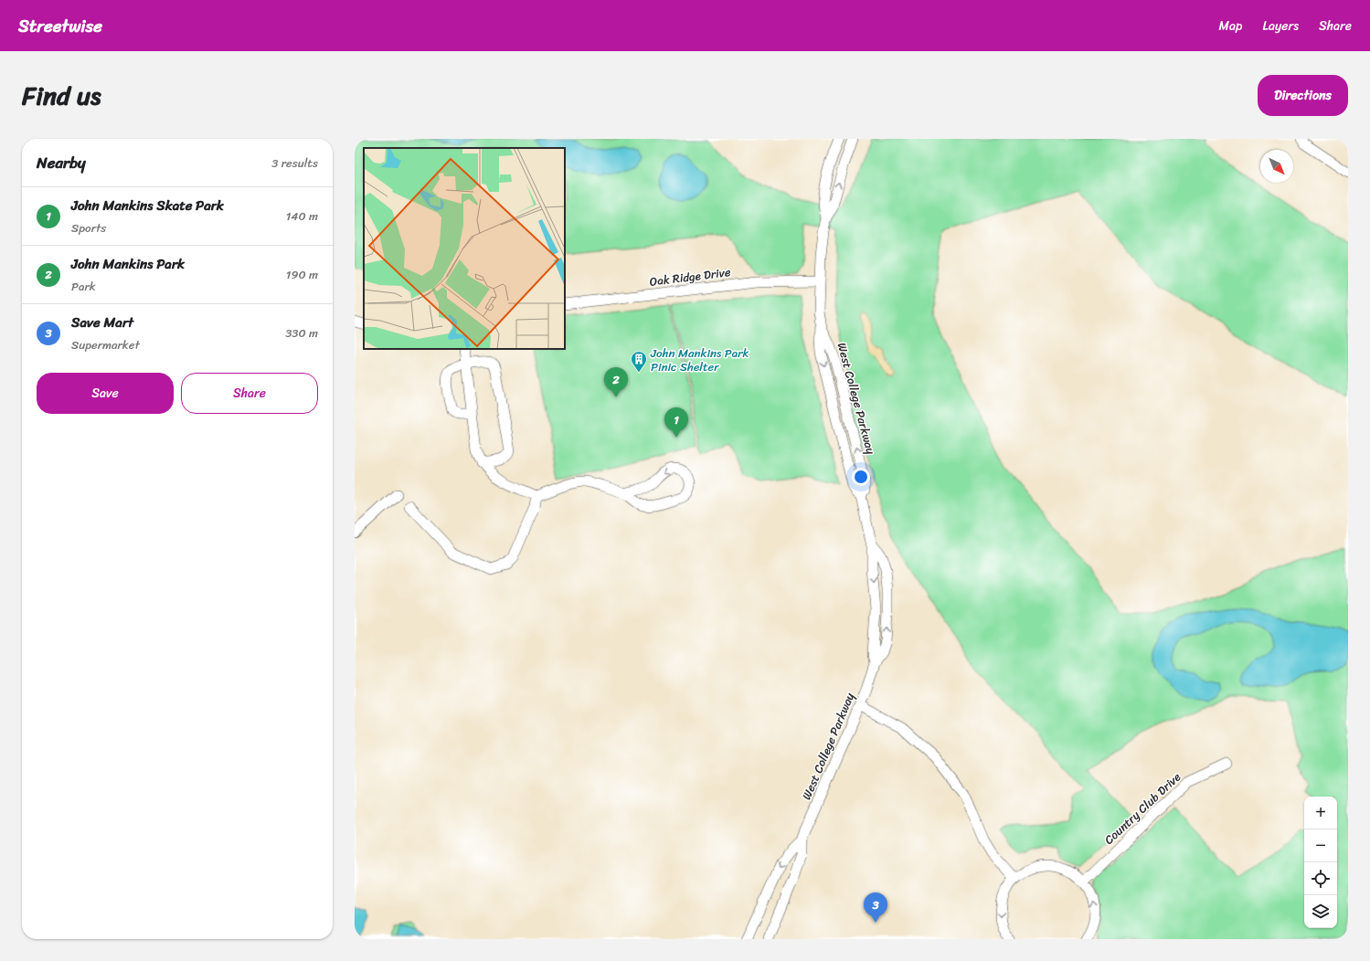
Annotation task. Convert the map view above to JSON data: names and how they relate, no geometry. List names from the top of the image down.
{
  "streets": {
    "street": ["Oak Ridge Drive", "West College Parkway", "Country Club Drive"]
  },
  "crossings": [
    ["Oak Ridge Drive", "West College Parkway"]
  ],
  "places": {
    "building": ["John Mankins Park Pinic Shelter"]
  },
  "north": "bottom right",
  "page": {
    "header": "Streetwise",
    "nav": ["Map", "Layers", "Share"],
    "title": "Find us",
    "buttons": [
      "Directions",
      ["Save", "Share"]
    ],
    "heading": ["Nearby", "3 results"],
    "list": [
      {
        "mark": "1",
        "name": "John Mankins Skate Park",
        "note": "Sports",
        "value": "140 m"
      },
      {
        "mark": "2",
        "name": "John Mankins Park",
        "note": "Park",
        "value": "190 m"
      },
      {
        "mark": "3",
        "name": "Save Mart",
        "note": "Supermarket",
        "value": "330 m"
      }
    ],
    "pins": ["2", "1", "3"],
    "map_buttons": ["+", "−"]
  }
}
